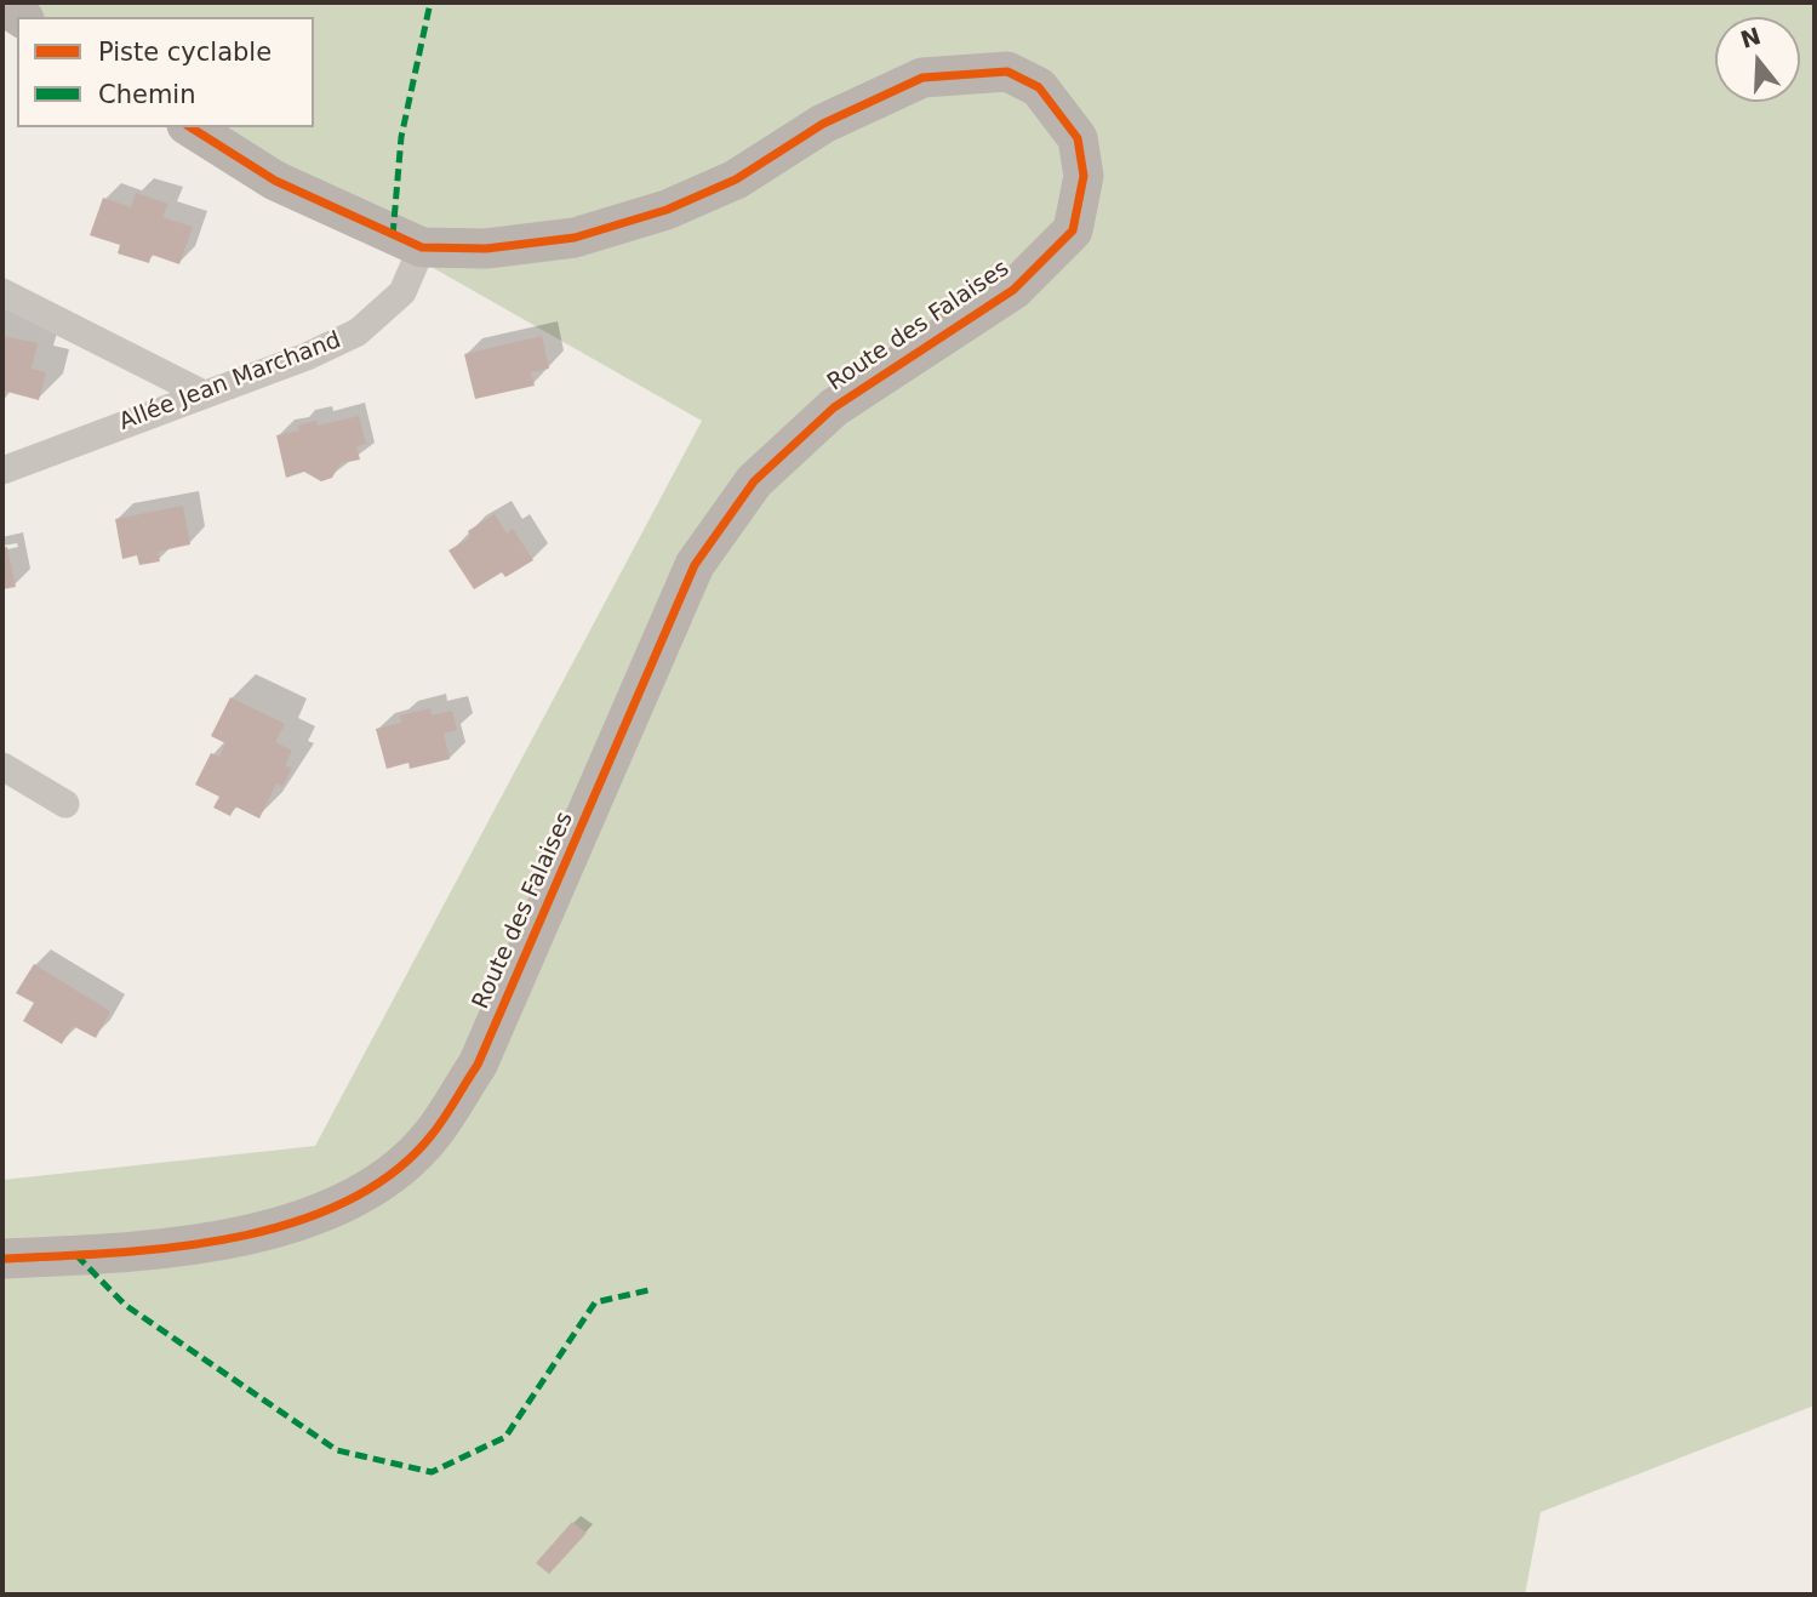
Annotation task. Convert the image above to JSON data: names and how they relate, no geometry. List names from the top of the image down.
{
  "streets": {
    "main road": ["Route des Falaises"],
    "street": ["Allée Jean Marchand"]
  },
  "crossings": [
    ["Route des Falaises", "Allée Jean Marchand"]
  ],
  "legend": ["Piste cyclable", "Chemin"],
  "north": "top"
}
